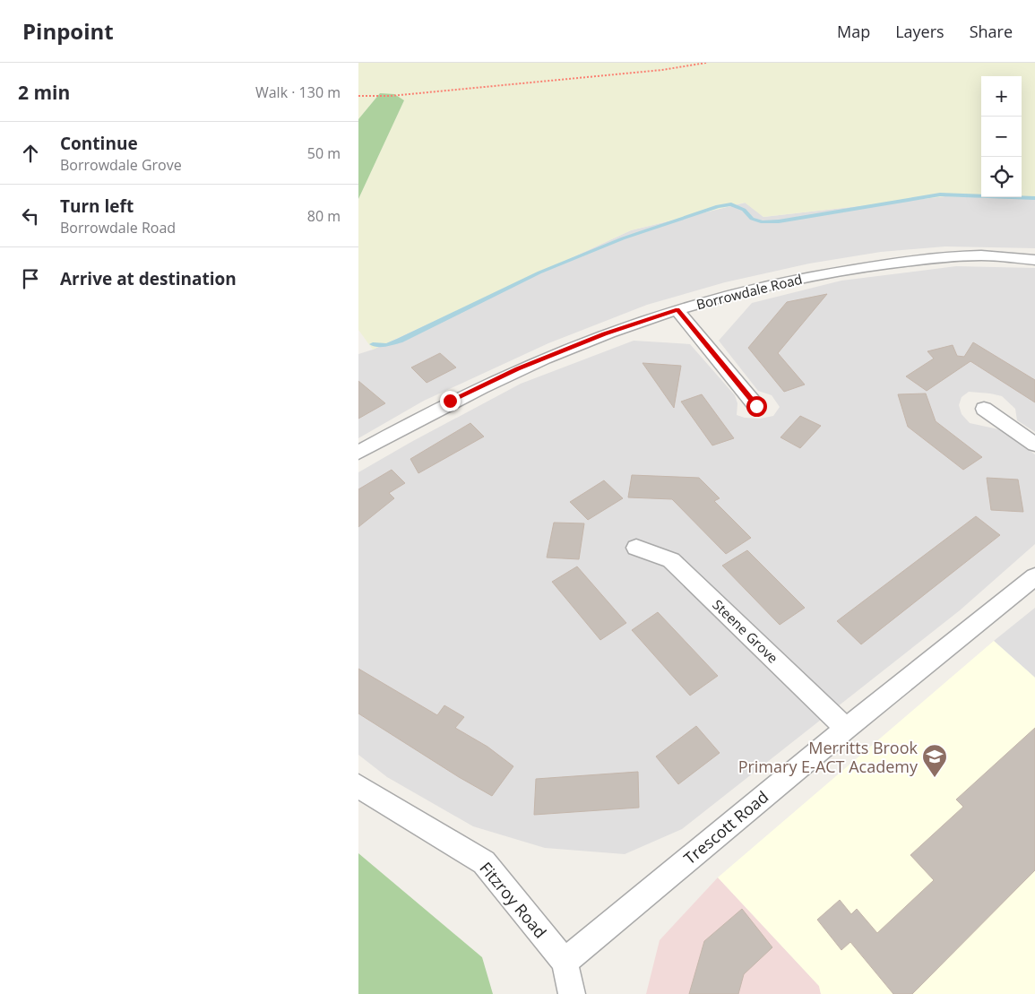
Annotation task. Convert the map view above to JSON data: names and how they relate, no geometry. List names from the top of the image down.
{
  "streets": {
    "street": [
      "Borrowdale Road",
      "Steene Grove",
      "Trescott Road",
      "Fitzroy Road"
    ]
  },
  "crossings": [
    ["Steene Grove", "Trescott Road"],
    ["Trescott Road", "Fitzroy Road"]
  ],
  "places": {
    "school or university": ["Merritts Brook Primary E-ACT Academy"]
  },
  "page": {
    "header": "Pinpoint",
    "nav": ["Map", "Layers", "Share"],
    "heading": ["2 min", "Walk · 130 m"],
    "map_buttons": ["+", "−"],
    "list": [
      ["Continue", "Borrowdale Grove", "50 m"],
      ["Turn left", "Borrowdale Road", "80 m"],
      "Arrive at destination"
    ]
  }
}
